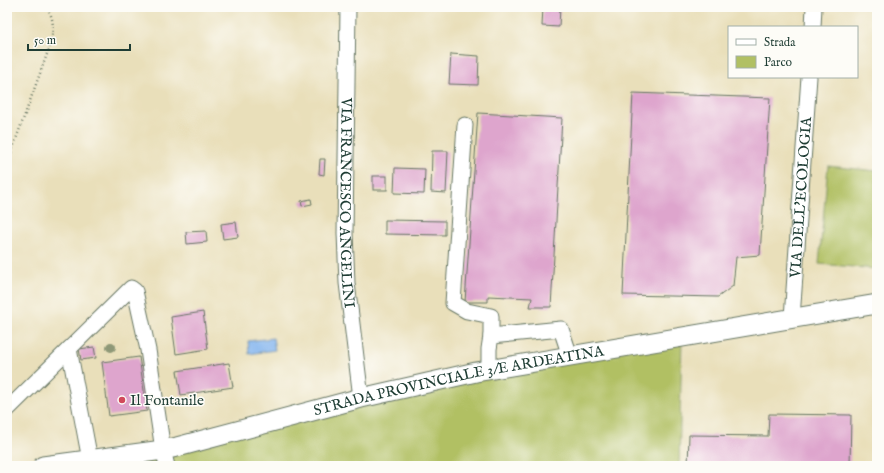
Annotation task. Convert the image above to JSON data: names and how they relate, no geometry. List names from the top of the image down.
{
  "streets": {
    "main road": ["STRADA PROVINCIALE 3/E ARDEATINA"],
    "street": ["VIA DELL'ECOLOGIA", "VIA FRANCESCO ANGELINI"]
  },
  "crossings": [
    ["VIA DELL'ECOLOGIA", "STRADA PROVINCIALE 3/E ARDEATINA"],
    ["VIA FRANCESCO ANGELINI", "STRADA PROVINCIALE 3/E ARDEATINA"]
  ],
  "places": ["Il Fontanile"],
  "legend": ["Strada", "Parco"],
  "scale_bar": "50 m"
}
